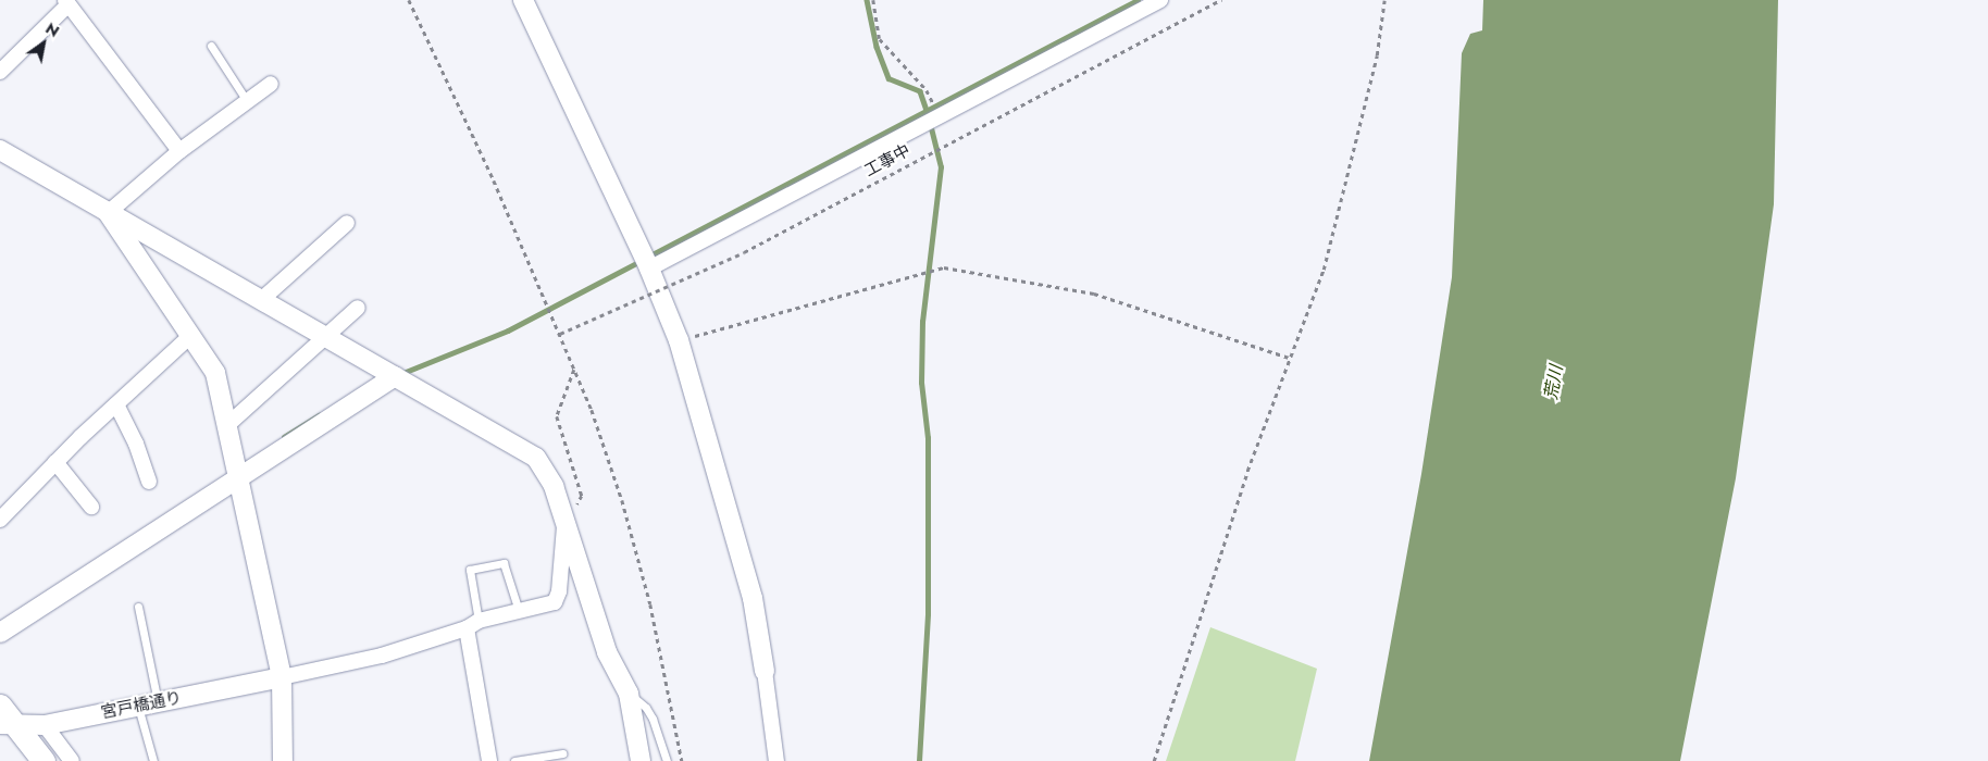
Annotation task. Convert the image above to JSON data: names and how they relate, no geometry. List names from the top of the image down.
{
  "streets": {
    "street": ["宮戸橋通り"],
    "path": ["工事中"]
  },
  "water": ["荒川"],
  "north": "top right"
}
